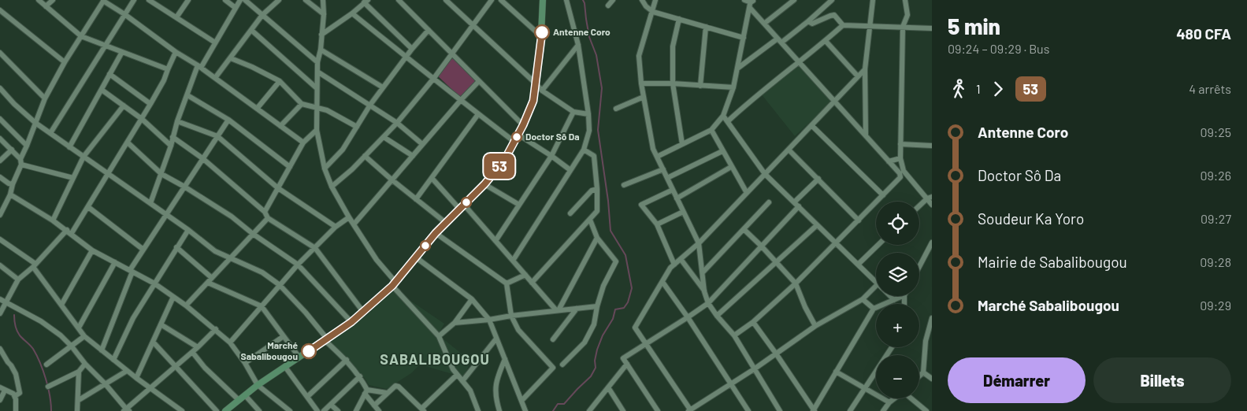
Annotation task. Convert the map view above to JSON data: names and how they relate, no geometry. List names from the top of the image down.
{
  "districts": ["SABALIBOUGOU"],
  "places": ["Antenne Coro", "Doctor Sô Da", "Marché Sabalibougou"],
  "lines": ["bus line 53"],
  "page": {
    "on_map": "53",
    "heading": ["5 min", "09:24 – 09:29 · Bus", "480 CFA"],
    "legs": ["1", "53", "4 arrêts"],
    "list": [
      {
        "name": "Antenne Coro",
        "value": "09:25"
      },
      {
        "name": "Doctor Sô Da",
        "value": "09:26"
      },
      {
        "name": "Soudeur Ka Yoro",
        "value": "09:27"
      },
      {
        "name": "Mairie de Sabalibougou",
        "value": "09:28"
      },
      {
        "name": "Marché Sabalibougou",
        "value": "09:29"
      }
    ],
    "map_buttons": ["+", "−"],
    "buttons": ["Démarrer", "Billets"]
  }
}
